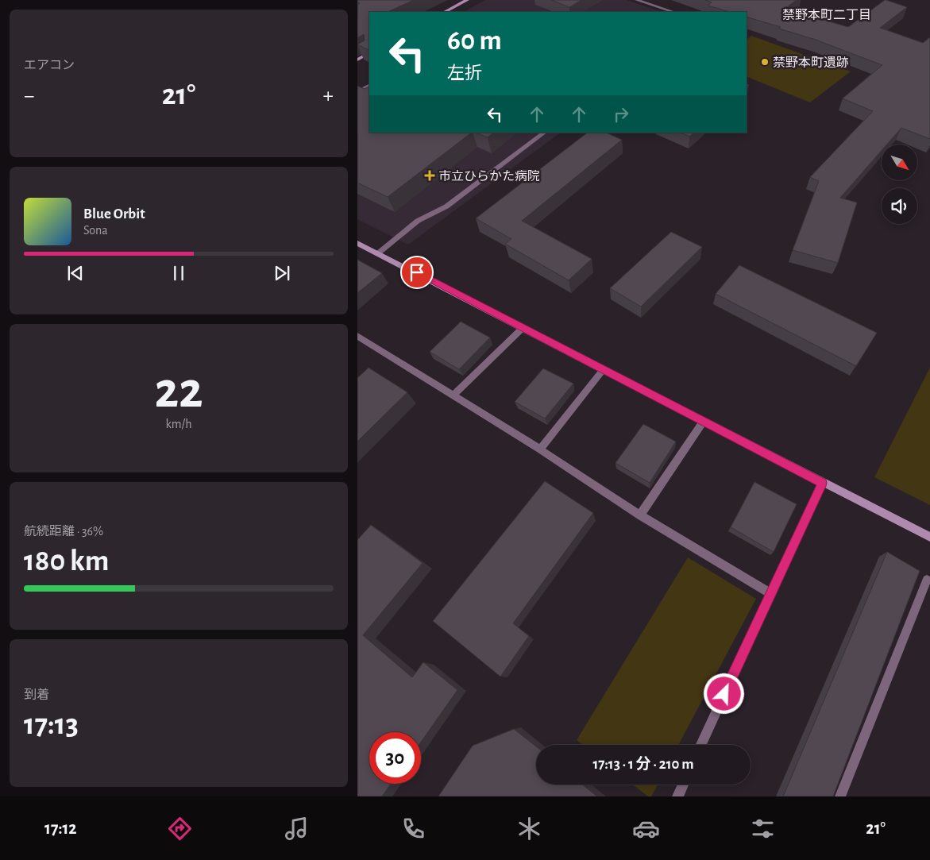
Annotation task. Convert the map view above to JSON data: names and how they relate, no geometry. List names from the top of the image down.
{
  "districts": ["禁野本町二丁目"],
  "places": {
    "other": ["禁野本町遺跡"],
    "health": ["市立ひらかた病院"]
  },
  "north": "bottom right",
  "page": {
    "tile": [
      "エアコン",
      ["22", "km/h"],
      ["航続距離 · 36%", "180 km"],
      ["到着", "17:13"]
    ],
    "turn": ["60 m", "左折"],
    "heat": ["−", "21°", "+"],
    "song": ["Blue Orbit", "Sona"],
    "limit": "30",
    "trip": "17:13 · 1 分 · 210 m",
    "tabs": ["17:12", "21°"]
  }
}
